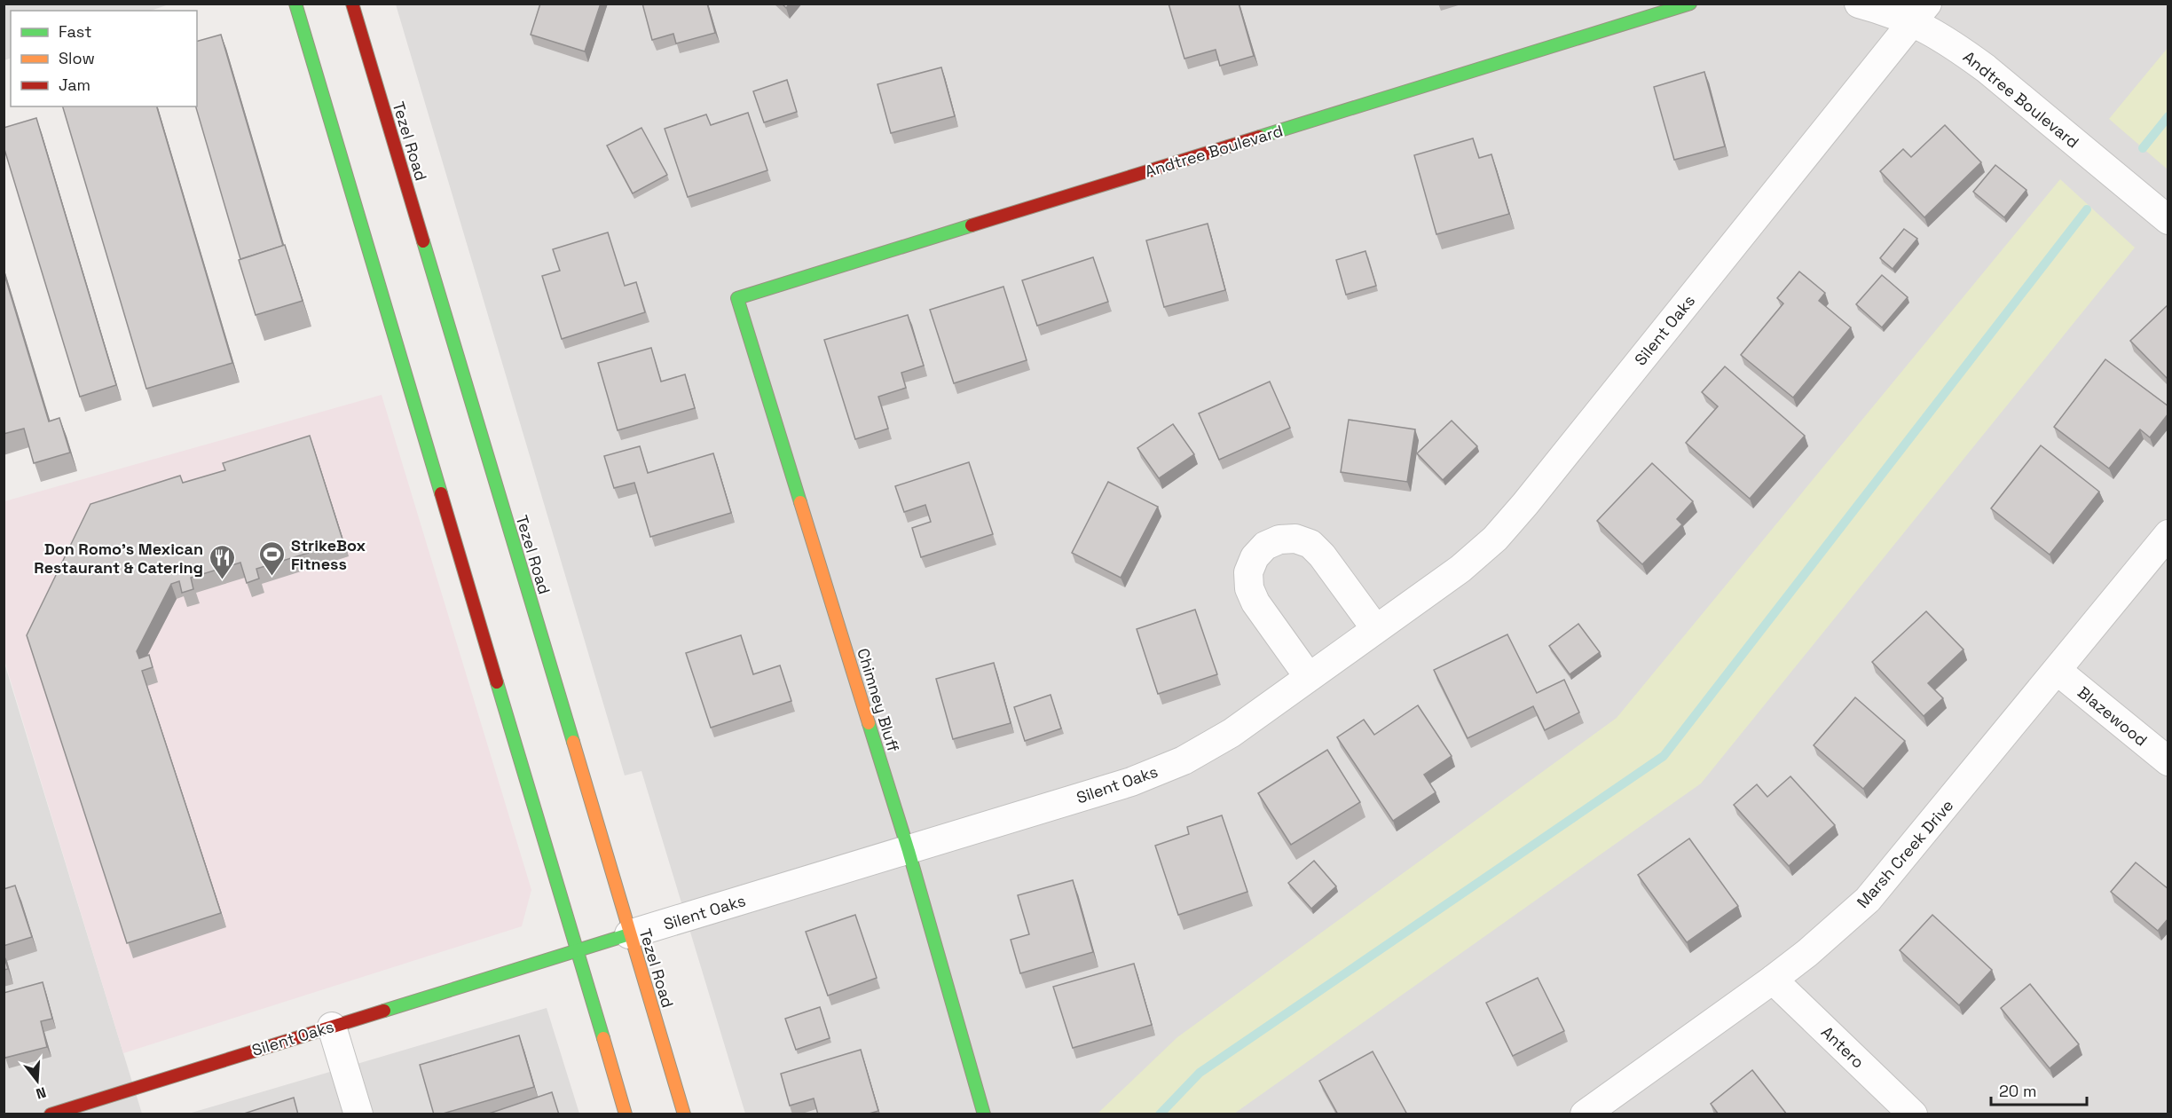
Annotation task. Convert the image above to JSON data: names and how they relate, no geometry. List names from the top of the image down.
{
  "streets": {
    "street": [
      "Andtree Boulevard",
      "Tezel Road",
      "Silent Oaks",
      "Chimney Bluff",
      "Blazewood",
      "Marsh Creek Drive",
      "Antero"
    ]
  },
  "crossings": [
    ["Andtree Boulevard", "Silent Oaks"],
    ["Andtree Boulevard", "Chimney Bluff"],
    ["Tezel Road", "Silent Oaks"],
    ["Silent Oaks", "Chimney Bluff"],
    ["Blazewood", "Marsh Creek Drive"],
    ["Marsh Creek Drive", "Antero"]
  ],
  "places": {
    "sports": ["StrikeBox Fitness"],
    "restaurant": ["Don Romo's Mexican Restaurant & Catering"]
  },
  "legend": ["Fast", "Slow", "Jam"],
  "scale_bar": "20 m",
  "north": "bottom"
}
